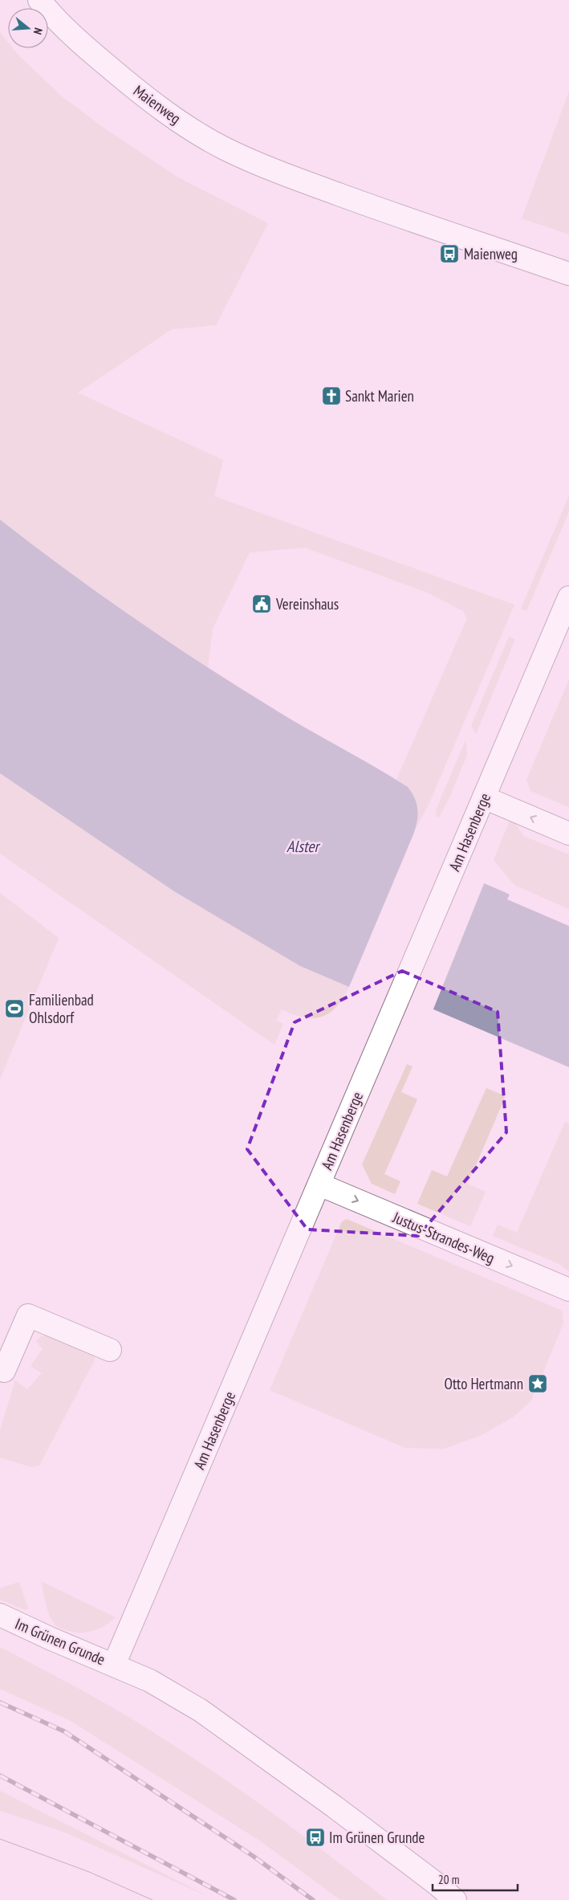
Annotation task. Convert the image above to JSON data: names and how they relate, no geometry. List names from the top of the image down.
{
  "streets": {
    "street": [
      "Maienweg",
      "Am Hasenberge",
      "Justus-Strandes-Weg",
      "Im Grünen Grunde"
    ]
  },
  "crossings": [
    ["Am Hasenberge", "Justus-Strandes-Weg"],
    ["Am Hasenberge", "Im Grünen Grunde"]
  ],
  "one_way": ["Justus-Strandes-Weg"],
  "water": ["Alster"],
  "places": {
    "bus stop": ["Maienweg", "Im Grünen Grunde"],
    "church": ["Sankt Marien"],
    "public building": ["Vereinshaus"],
    "sports": ["Familienbad Ohlsdorf"],
    "place": ["Otto Hertmann"]
  },
  "scale_bar": "20 m",
  "north": "right"
}
